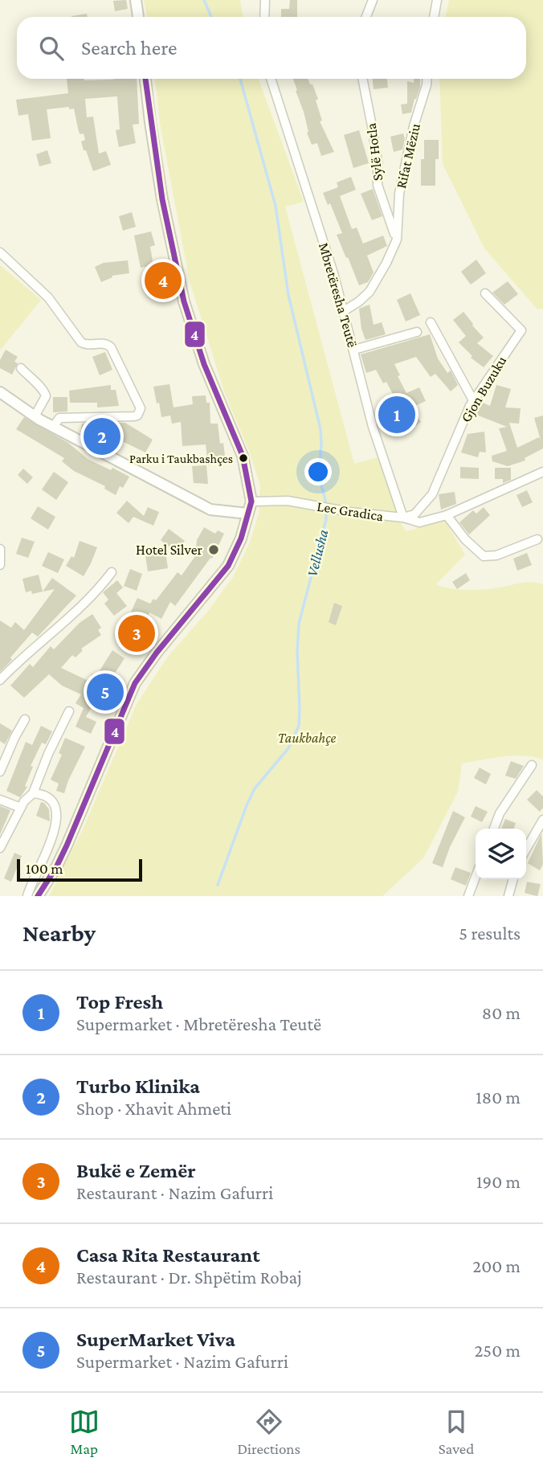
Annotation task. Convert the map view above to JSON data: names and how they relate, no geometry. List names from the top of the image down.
{
  "streets": {
    "street": [
      "Sylë Hotla",
      "Rifat Mëziu",
      "Mbretëresha Teutë",
      "Gjon Buzuku",
      "Lec Gradica"
    ]
  },
  "crossings": [
    ["Sylë Hotla", "Rifat Mëziu"],
    ["Mbretëresha Teutë", "Gjon Buzuku"],
    ["Mbretëresha Teutë", "Lec Gradica"],
    ["Gjon Buzuku", "Lec Gradica"]
  ],
  "water": ["Vellusha"],
  "parks": ["Taukbahçe"],
  "places": ["Parku i Taukbashçes", "Hotel Silver"],
  "lines": ["transit line 4"],
  "scale_bar": "100 m",
  "page": {
    "search": "Search here",
    "pins": [
      "4",
      "1",
      "2",
      "3",
      "5"
    ],
    "scale": "100 m",
    "heading": ["Nearby", "5 results"],
    "list": [
      {
        "mark": "1",
        "name": "Top Fresh",
        "note": "Supermarket · Mbretëresha Teutë",
        "value": "80 m"
      },
      {
        "mark": "2",
        "name": "Turbo Klinika",
        "note": "Shop · Xhavit Ahmeti",
        "value": "180 m"
      },
      {
        "mark": "3",
        "name": "Bukë e Zemër",
        "note": "Restaurant · Nazim Gafurri",
        "value": "190 m"
      },
      {
        "mark": "4",
        "name": "Casa Rita Restaurant",
        "note": "Restaurant · Dr. Shpëtim Robaj",
        "value": "200 m"
      },
      {
        "mark": "5",
        "name": "SuperMarket Viva",
        "note": "Supermarket · Nazim Gafurri",
        "value": "250 m"
      }
    ],
    "nav": ["Map", "Directions", "Saved"]
  }
}
